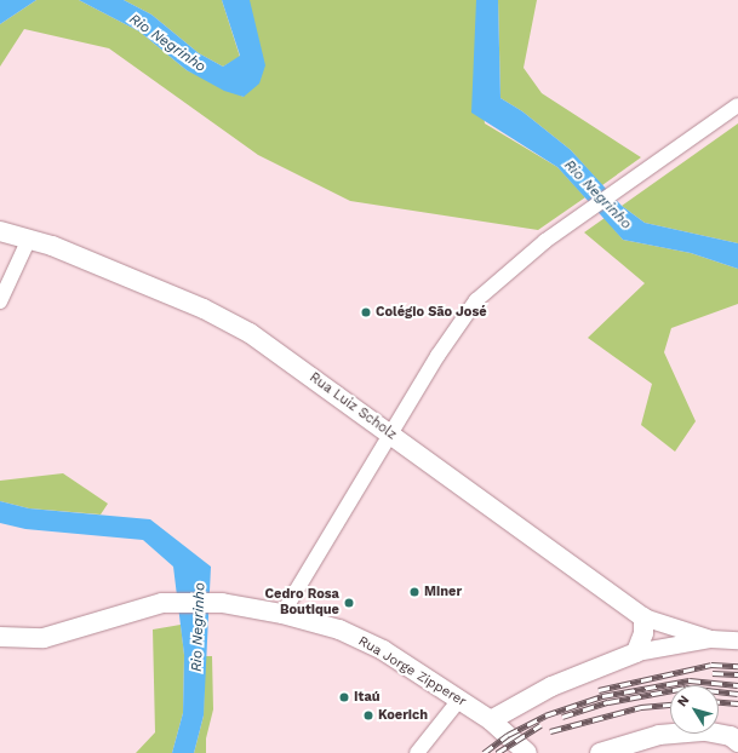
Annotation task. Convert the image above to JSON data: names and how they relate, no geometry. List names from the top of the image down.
{
  "streets": {
    "main road": ["Rua Luiz Scholz", "Rua Jorge Zipperer"]
  },
  "water": ["Rio Negrinho"],
  "places": [
    "Colégio São José",
    "Miner",
    "Cedro Rosa Boutique",
    "Itaú",
    "Koerich"
  ],
  "north": "top left"
}
